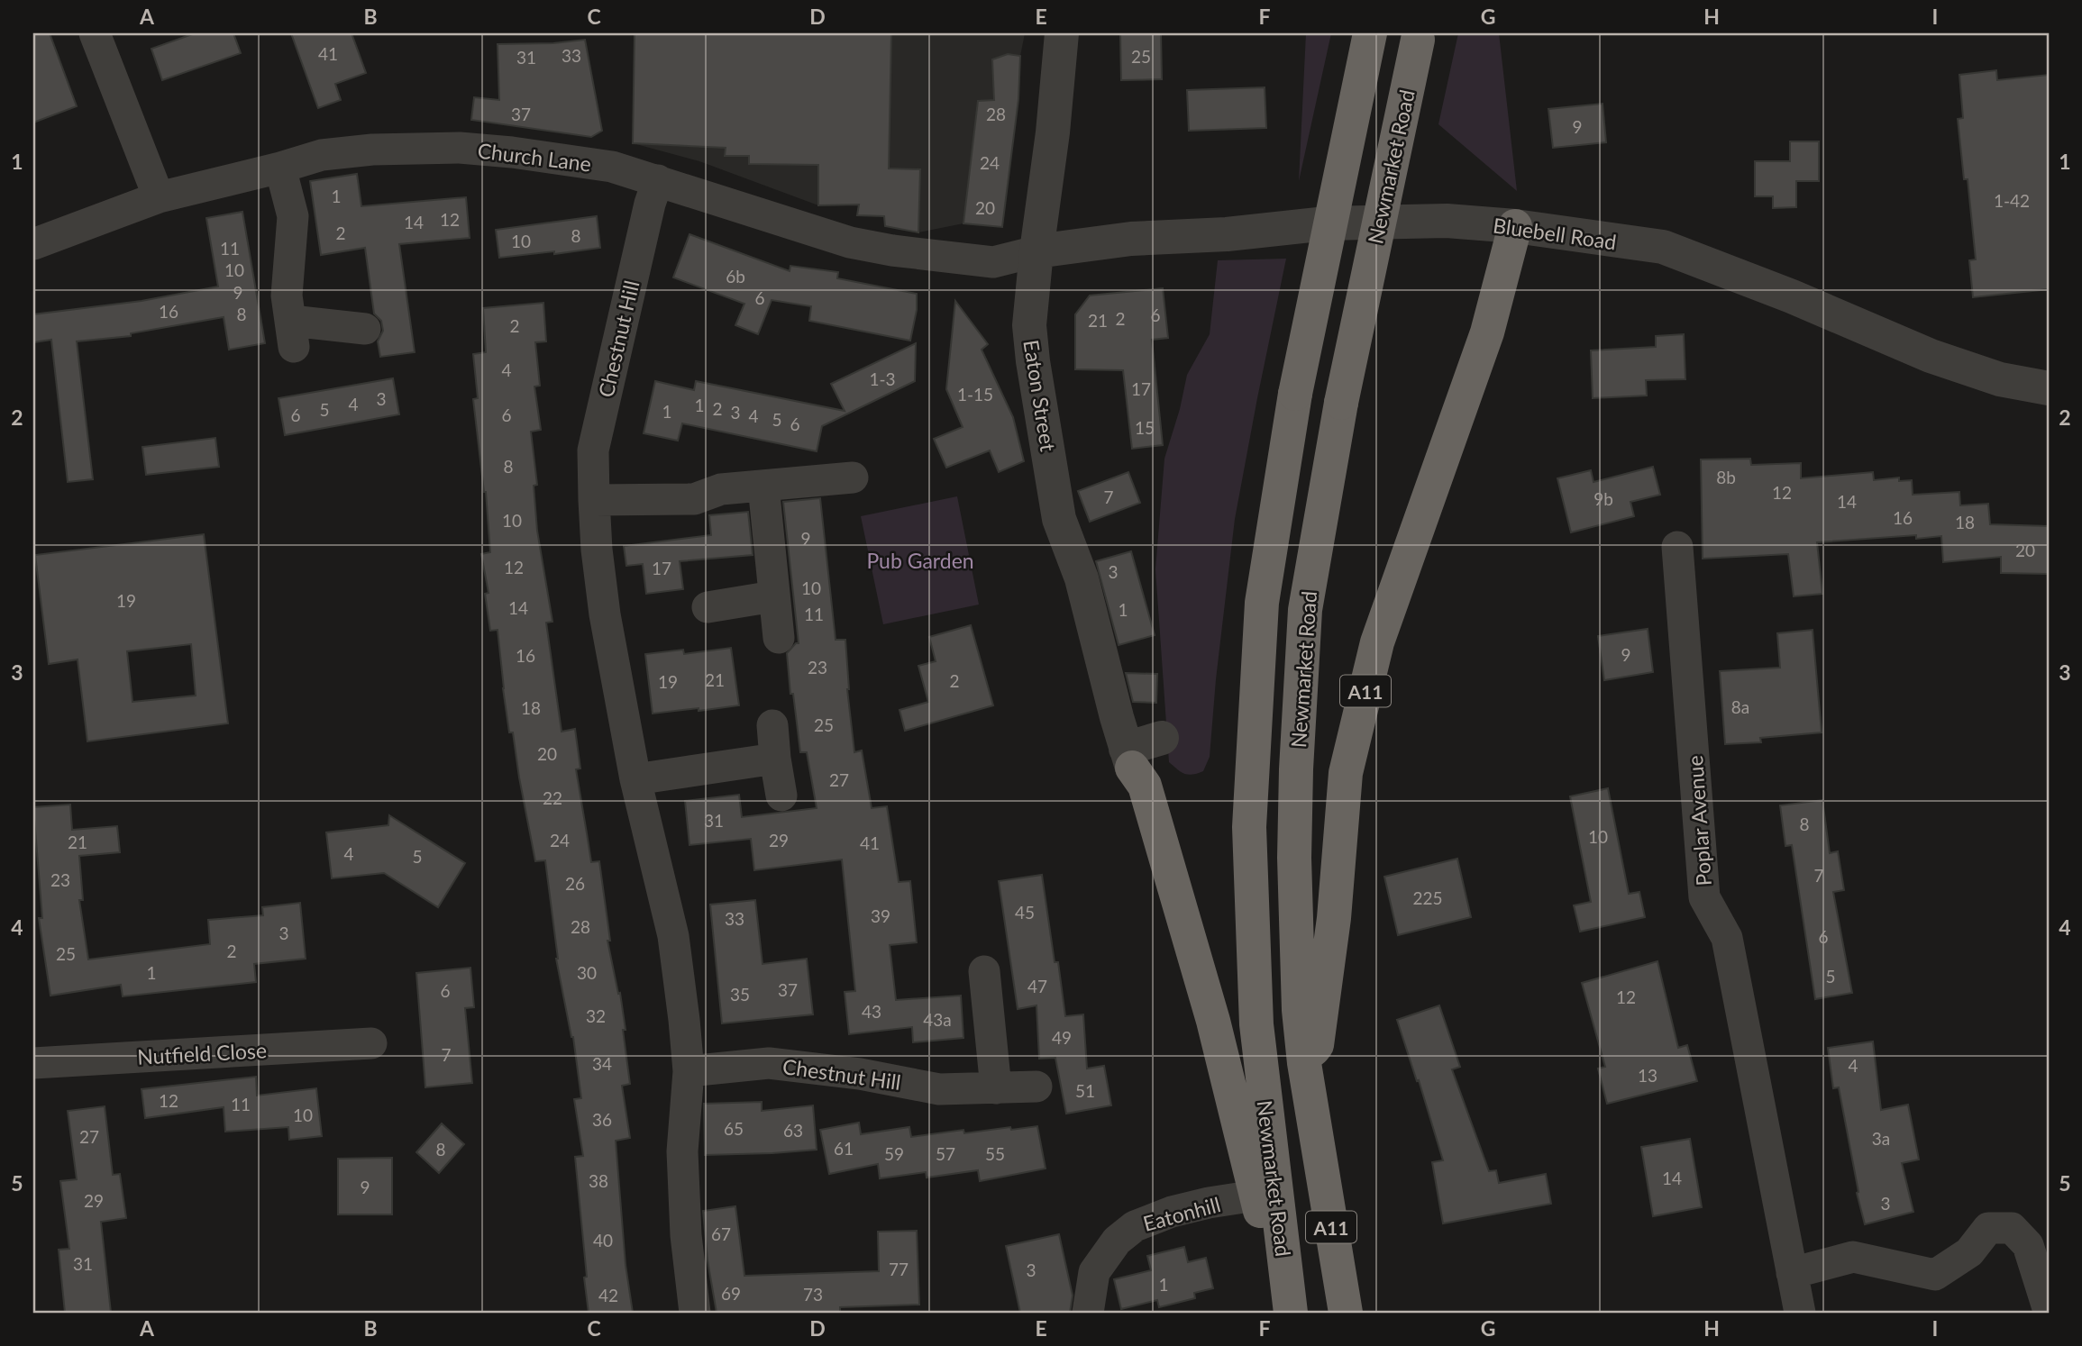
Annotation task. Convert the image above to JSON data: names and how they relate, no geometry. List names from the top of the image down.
{
  "streets": {
    "highway": ["Newmarket Road", "A11"],
    "street": [
      "Church Lane",
      "Bluebell Road",
      "Chestnut Hill",
      "Eaton Street",
      "Poplar Avenue",
      "Nutfield Close",
      "Eatonhill"
    ]
  },
  "crossings": [
    ["Church Lane", "Bluebell Road"],
    ["Church Lane", "Chestnut Hill"],
    ["Church Lane", "Eaton Street"],
    ["Newmarket Road", "A11"],
    ["Bluebell Road", "Eaton Street"],
    ["Bluebell Road", "A11"]
  ],
  "parks": ["Pub Garden"],
  "house_numbers": [
    "41",
    "33",
    "25",
    "31",
    "37",
    "28",
    "9",
    "24",
    "1",
    "1-42",
    "20",
    "12",
    "14",
    "2",
    "8",
    "10",
    "11",
    "10",
    "6b",
    "9",
    "6",
    "16",
    "8",
    "6",
    "2",
    "21",
    "2",
    "4",
    "1-3",
    "17",
    "1-15",
    "3",
    "4",
    "1",
    "2",
    "5",
    "1",
    "3",
    "6",
    "6",
    "4",
    "5",
    "6",
    "15",
    "8",
    "8b",
    "12",
    "7",
    "9b",
    "14",
    "16",
    "10",
    "18",
    "9",
    "20",
    "12",
    "17",
    "3",
    "10",
    "19",
    "14",
    "1",
    "11",
    "9",
    "16",
    "23",
    "21",
    "2",
    "19",
    "8a",
    "18",
    "25",
    "20",
    "27",
    "22",
    "31",
    "8",
    "10",
    "24",
    "29",
    "21",
    "41",
    "4",
    "5",
    "7",
    "23",
    "26",
    "225",
    "45",
    "39",
    "33",
    "28",
    "3",
    "6",
    "2",
    "25",
    "1",
    "30",
    "5",
    "47",
    "37",
    "6",
    "35",
    "12",
    "43",
    "32",
    "43a",
    "49",
    "7",
    "34",
    "4",
    "13",
    "51",
    "12",
    "11",
    "10",
    "36",
    "65",
    "63",
    "27",
    "3a",
    "61",
    "8",
    "59",
    "57",
    "55",
    "14",
    "38",
    "9",
    "29",
    "3",
    "67",
    "40",
    "31",
    "77",
    "3",
    "1",
    "69",
    "73",
    "42"
  ],
  "grid": {
    "columns": [
      "A",
      "B",
      "C",
      "D",
      "E",
      "F",
      "G",
      "H",
      "I"
    ],
    "rows": [
      "1",
      "2",
      "3",
      "4",
      "5"
    ]
  }
}
